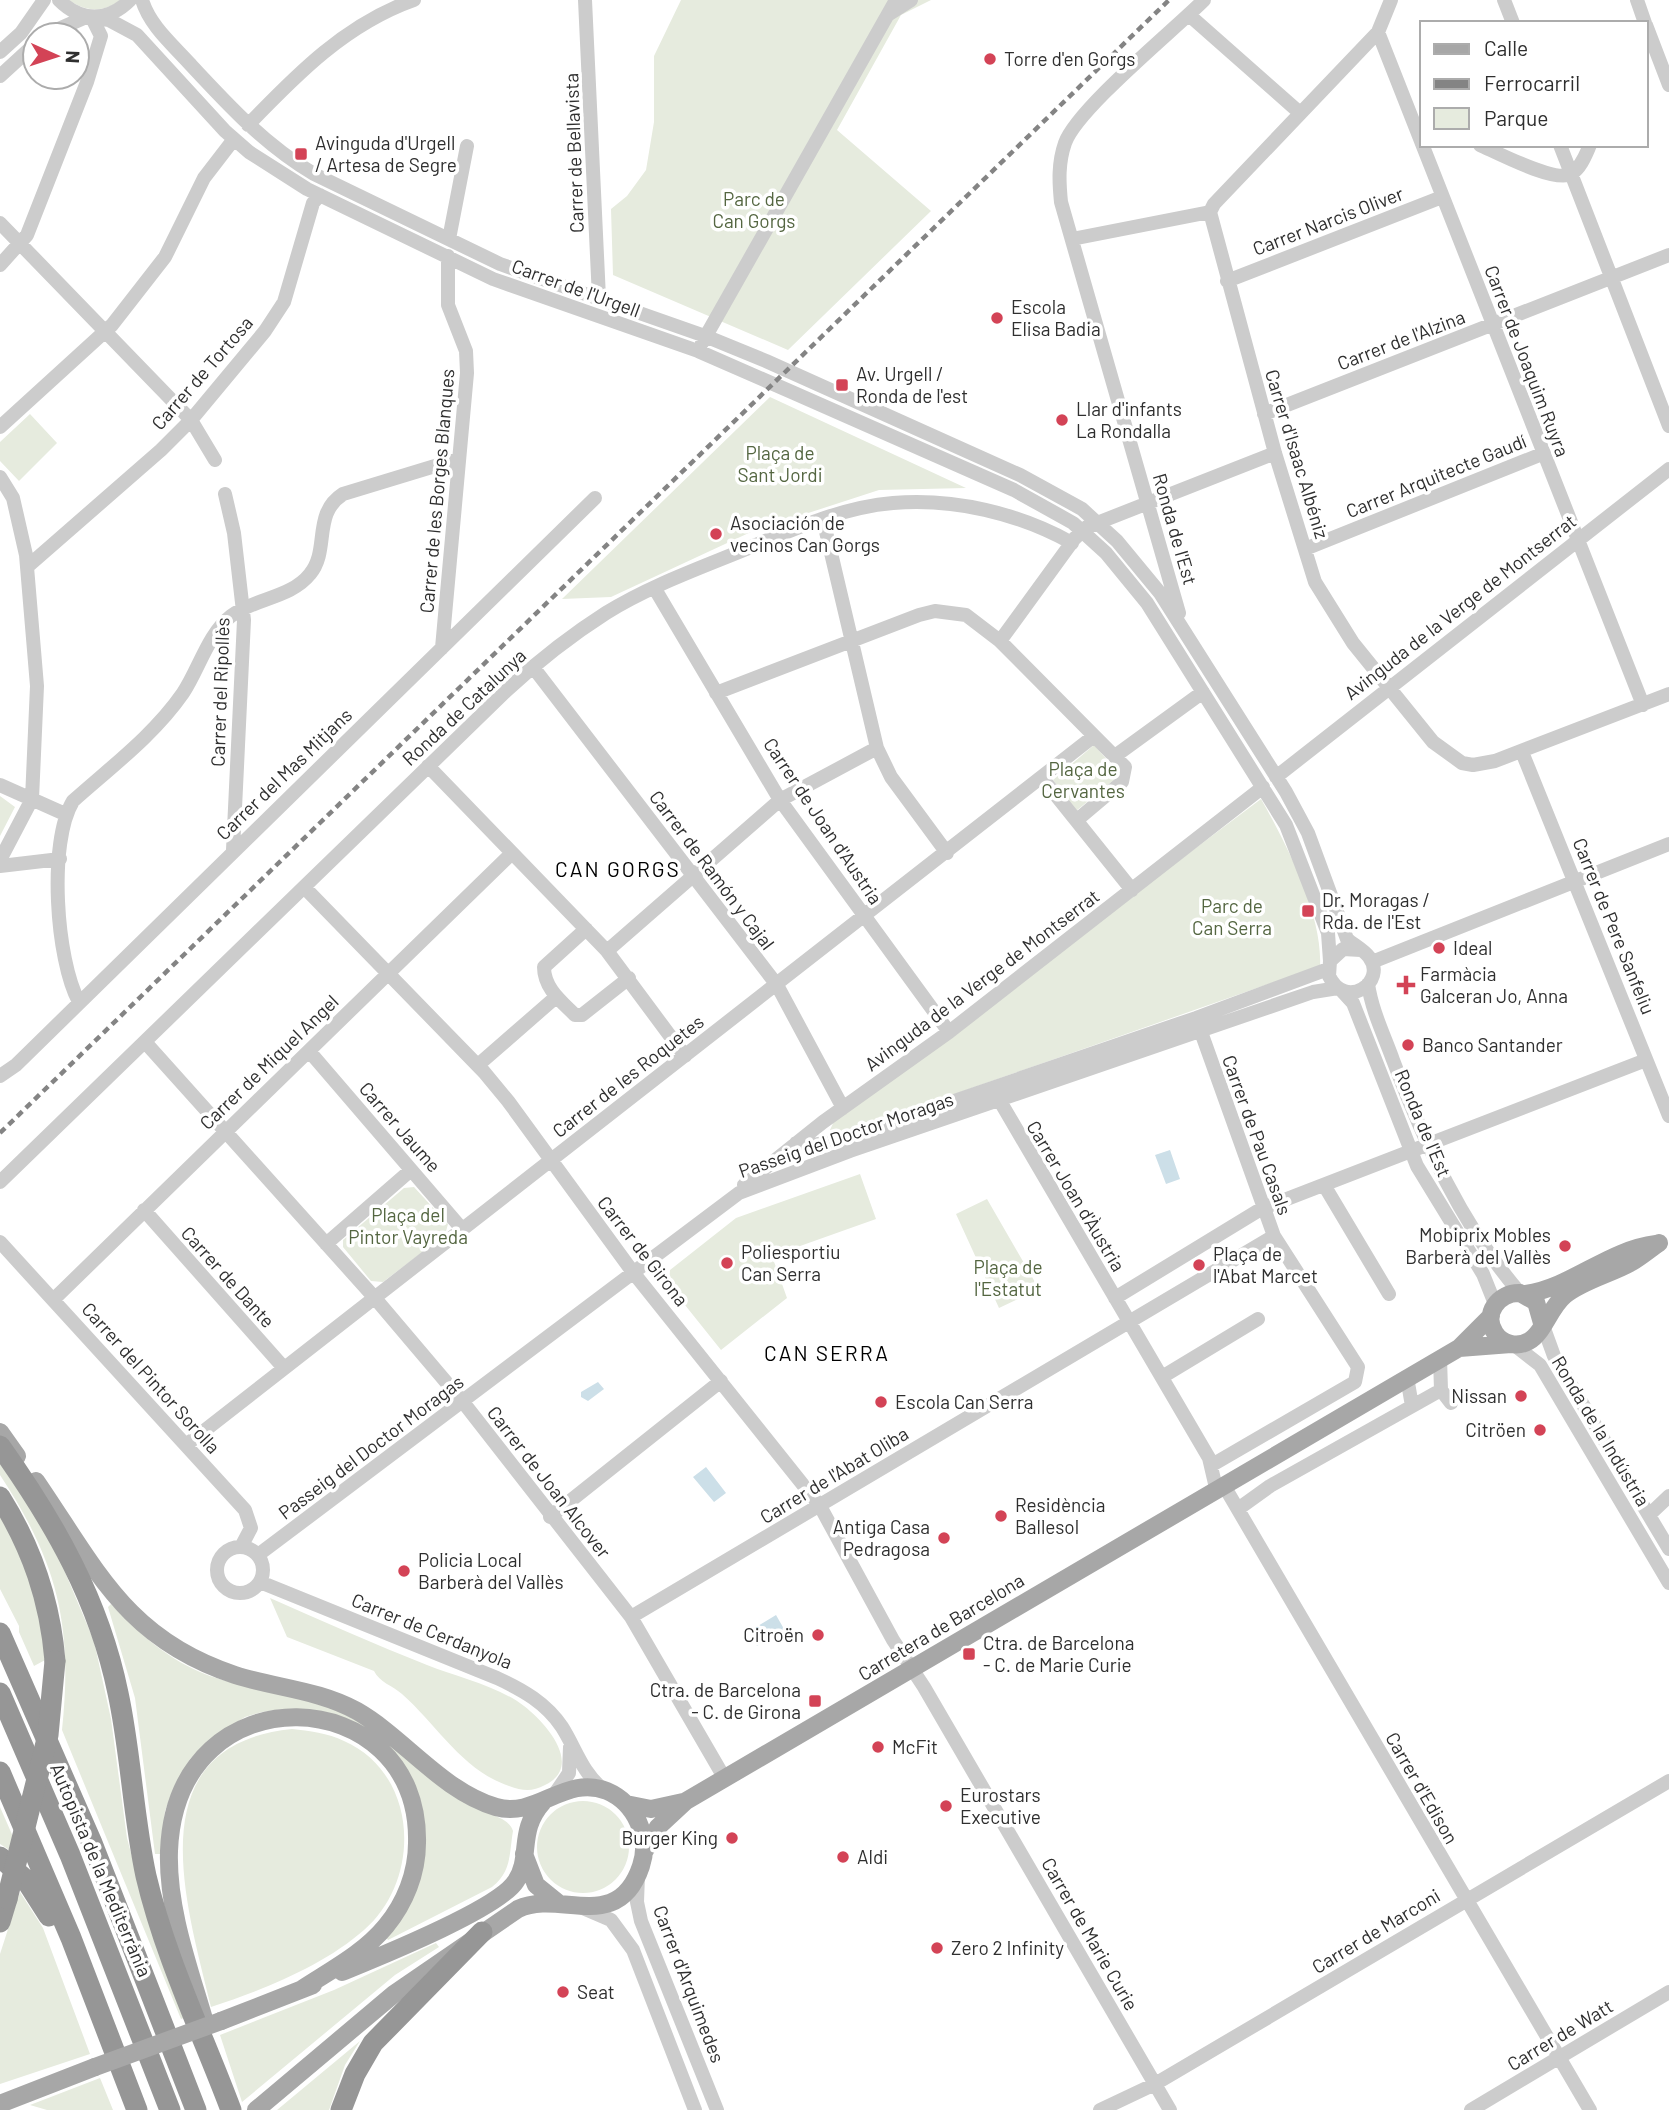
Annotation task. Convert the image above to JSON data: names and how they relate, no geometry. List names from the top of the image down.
{
  "streets": {
    "highway": ["Autopista de la Mediterrània"],
    "main road": ["Carretera de Barcelona"],
    "street": [
      "Carrer de Bellavista",
      "Carrer Narcis Oliver",
      "Carrer de l'Urgell",
      "Carrer de l'Alzina",
      "Carrer de Joaquim Ruyra",
      "Carrer de Tortosa",
      "Carrer d'Isaac Albéniz",
      "Carrer Arquitecte Gaudí",
      "Carrer de les Borges Blanques",
      "Ronda de l'Est",
      "Avinguda de la Verge de Montserrat",
      "Carrer del Ripollès",
      "Ronda de Catalunya",
      "Carrer del Mas Mitjans",
      "Carrer de Joan d'Austria",
      "Carrer de Ramón y Cajal",
      "Carrer de Pere Sanfeliu",
      "Carrer de Miquel Angel",
      "Carrer de les Roquetes",
      "Carrer Jaume",
      "Passeig del Doctor Moragas",
      "Carrer de Pau Casals",
      "Carrer Joan d'Àustria",
      "Carrer de Girona",
      "Carrer de Dante",
      "Carrer del Pintor Sorolla",
      "Ronda de la Indústria",
      "Carrer de l'Abat Oliba",
      "Carrer de Joan Alcover",
      "Carrer de Cerdanyola",
      "Carrer d'Edison",
      "Carrer de Marconi",
      "Carrer de Marie Curie",
      "Carrer d'Arquimedes",
      "Carrer de Watt"
    ]
  },
  "crossings": [
    ["Carrer de Bellavista", "Carrer de l'Urgell"],
    ["Carrer Narcis Oliver", "Carrer de Joaquim Ruyra"],
    ["Carrer Narcis Oliver", "Carrer d'Isaac Albéniz"],
    ["Carrer de l'Urgell", "Carrer de Tortosa"],
    ["Carrer de l'Urgell", "Carrer de les Borges Blanques"],
    ["Carrer de l'Urgell", "Ronda de l'Est"],
    ["Carrer de l'Alzina", "Carrer de Joaquim Ruyra"],
    ["Carrer de l'Alzina", "Carrer d'Isaac Albéniz"],
    ["Carrer de Joaquim Ruyra", "Carrer d'Isaac Albéniz"],
    ["Carrer de Joaquim Ruyra", "Carrer Arquitecte Gaudí"],
    ["Carrer de Joaquim Ruyra", "Avinguda de la Verge de Montserrat"],
    ["Carrer d'Isaac Albéniz", "Carrer Arquitecte Gaudí"],
    ["Carrer d'Isaac Albéniz", "Avinguda de la Verge de Montserrat"],
    ["Carrer d'Isaac Albéniz", "Carrer de Pere Sanfeliu"],
    ["Carrer de les Borges Blanques", "Carrer del Mas Mitjans"],
    ["Ronda de l'Est", "Avinguda de la Verge de Montserrat"],
    ["Ronda de l'Est", "Passeig del Doctor Moragas"],
    ["Ronda de l'Est", "Ronda de la Indústria"],
    ["Ronda de l'Est", "Carretera de Barcelona"],
    ["Avinguda de la Verge de Montserrat", "Carrer de Joan d'Austria"],
    ["Avinguda de la Verge de Montserrat", "Carrer de Ramón y Cajal"],
    ["Avinguda de la Verge de Montserrat", "Passeig del Doctor Moragas"],
    ["Carrer del Ripollès", "Carrer del Mas Mitjans"],
    ["Ronda de Catalunya", "Carrer de Joan d'Austria"],
    ["Ronda de Catalunya", "Carrer de Ramón y Cajal"],
    ["Ronda de Catalunya", "Carrer de Girona"],
    ["Ronda de Catalunya", "Carrer de Joan Alcover"],
    ["Carrer de Joan d'Austria", "Carrer de les Roquetes"],
    ["Carrer de Ramón y Cajal", "Carrer de les Roquetes"],
    ["Carrer de Miquel Angel", "Carrer Jaume"],
    ["Carrer de Miquel Angel", "Carrer de Girona"],
    ["Carrer de Miquel Angel", "Carrer de Dante"],
    ["Carrer de Miquel Angel", "Carrer del Pintor Sorolla"],
    ["Carrer de Miquel Angel", "Carrer de Joan Alcover"],
    ["Carrer de les Roquetes", "Carrer Jaume"],
    ["Carrer de les Roquetes", "Carrer de Girona"],
    ["Carrer de les Roquetes", "Carrer de Dante"],
    ["Carrer de les Roquetes", "Carrer del Pintor Sorolla"],
    ["Carrer de les Roquetes", "Carrer de Joan Alcover"],
    ["Passeig del Doctor Moragas", "Carrer de Pau Casals"],
    ["Passeig del Doctor Moragas", "Carrer Joan d'Àustria"],
    ["Passeig del Doctor Moragas", "Carrer de Girona"],
    ["Passeig del Doctor Moragas", "Carrer del Pintor Sorolla"],
    ["Passeig del Doctor Moragas", "Carrer de Joan Alcover"],
    ["Passeig del Doctor Moragas", "Carrer de Cerdanyola"],
    ["Carrer de Pau Casals", "Carrer Joan d'Àustria"],
    ["Carrer de Pau Casals", "Carrer de l'Abat Oliba"],
    ["Carrer Joan d'Àustria", "Carrer de l'Abat Oliba"],
    ["Carrer de Girona", "Carrer de l'Abat Oliba"],
    ["Carrer de Girona", "Carretera de Barcelona"],
    ["Carrer de Girona", "Carrer de Marie Curie"],
    ["Carrer del Pintor Sorolla", "Carrer de Cerdanyola"],
    ["Ronda de la Indústria", "Carretera de Barcelona"],
    ["Carrer de l'Abat Oliba", "Carrer de Joan Alcover"],
    ["Carrer de Joan Alcover", "Carretera de Barcelona"],
    ["Carretera de Barcelona", "Carrer d'Edison"],
    ["Carretera de Barcelona", "Carrer de Marie Curie"],
    ["Carrer de Cerdanyola", "Carrer d'Arquimedes"],
    ["Carrer d'Edison", "Carrer de Marconi"],
    ["Carrer d'Edison", "Carrer de Watt"],
    ["Carrer de Marconi", "Carrer de Marie Curie"]
  ],
  "districts": ["CAN GORGS", "CAN SERRA"],
  "parks": [
    "Parc de Can Gorgs",
    "Plaça de Sant Jordi",
    "Plaça de Cervantes",
    "Parc de Can Serra",
    "Plaça del Pintor Vayreda",
    "Plaça de l'Estatut"
  ],
  "places": {
    "other": [
      "Torre d'en Gorgs",
      "Escola Elisa Badia",
      "Llar d'infants La Rondalla",
      "Asociación de vecinos Can Gorgs",
      "Ideal",
      "Banco Santander",
      "Mobiprix Mobles Barberà del Vallès",
      "Poliesportiu Can Serra",
      "Plaça de l'Abat Marcet",
      "Nissan",
      "Escola Can Serra",
      "Citröen",
      "Residència Ballesol",
      "Antiga Casa Pedragosa",
      "Policia Local Barberà del Vallès",
      "Citroën",
      "McFit",
      "Eurostars Executive",
      "Burger King",
      "Aldi",
      "Zero 2 Infinity",
      "Seat"
    ],
    "transit": [
      "Avinguda d'Urgell / Artesa de Segre",
      "Av. Urgell / Ronda de l'est",
      "Dr. Moragas / Rda. de l'Est",
      "Ctra. de Barcelona - C. de Marie Curie",
      "Ctra. de Barcelona - C. de Girona"
    ],
    "health": ["Farmàcia Galceran Jo, Anna"]
  },
  "legend": ["Calle", "Ferrocarril", "Parque"],
  "north": "right"
}
